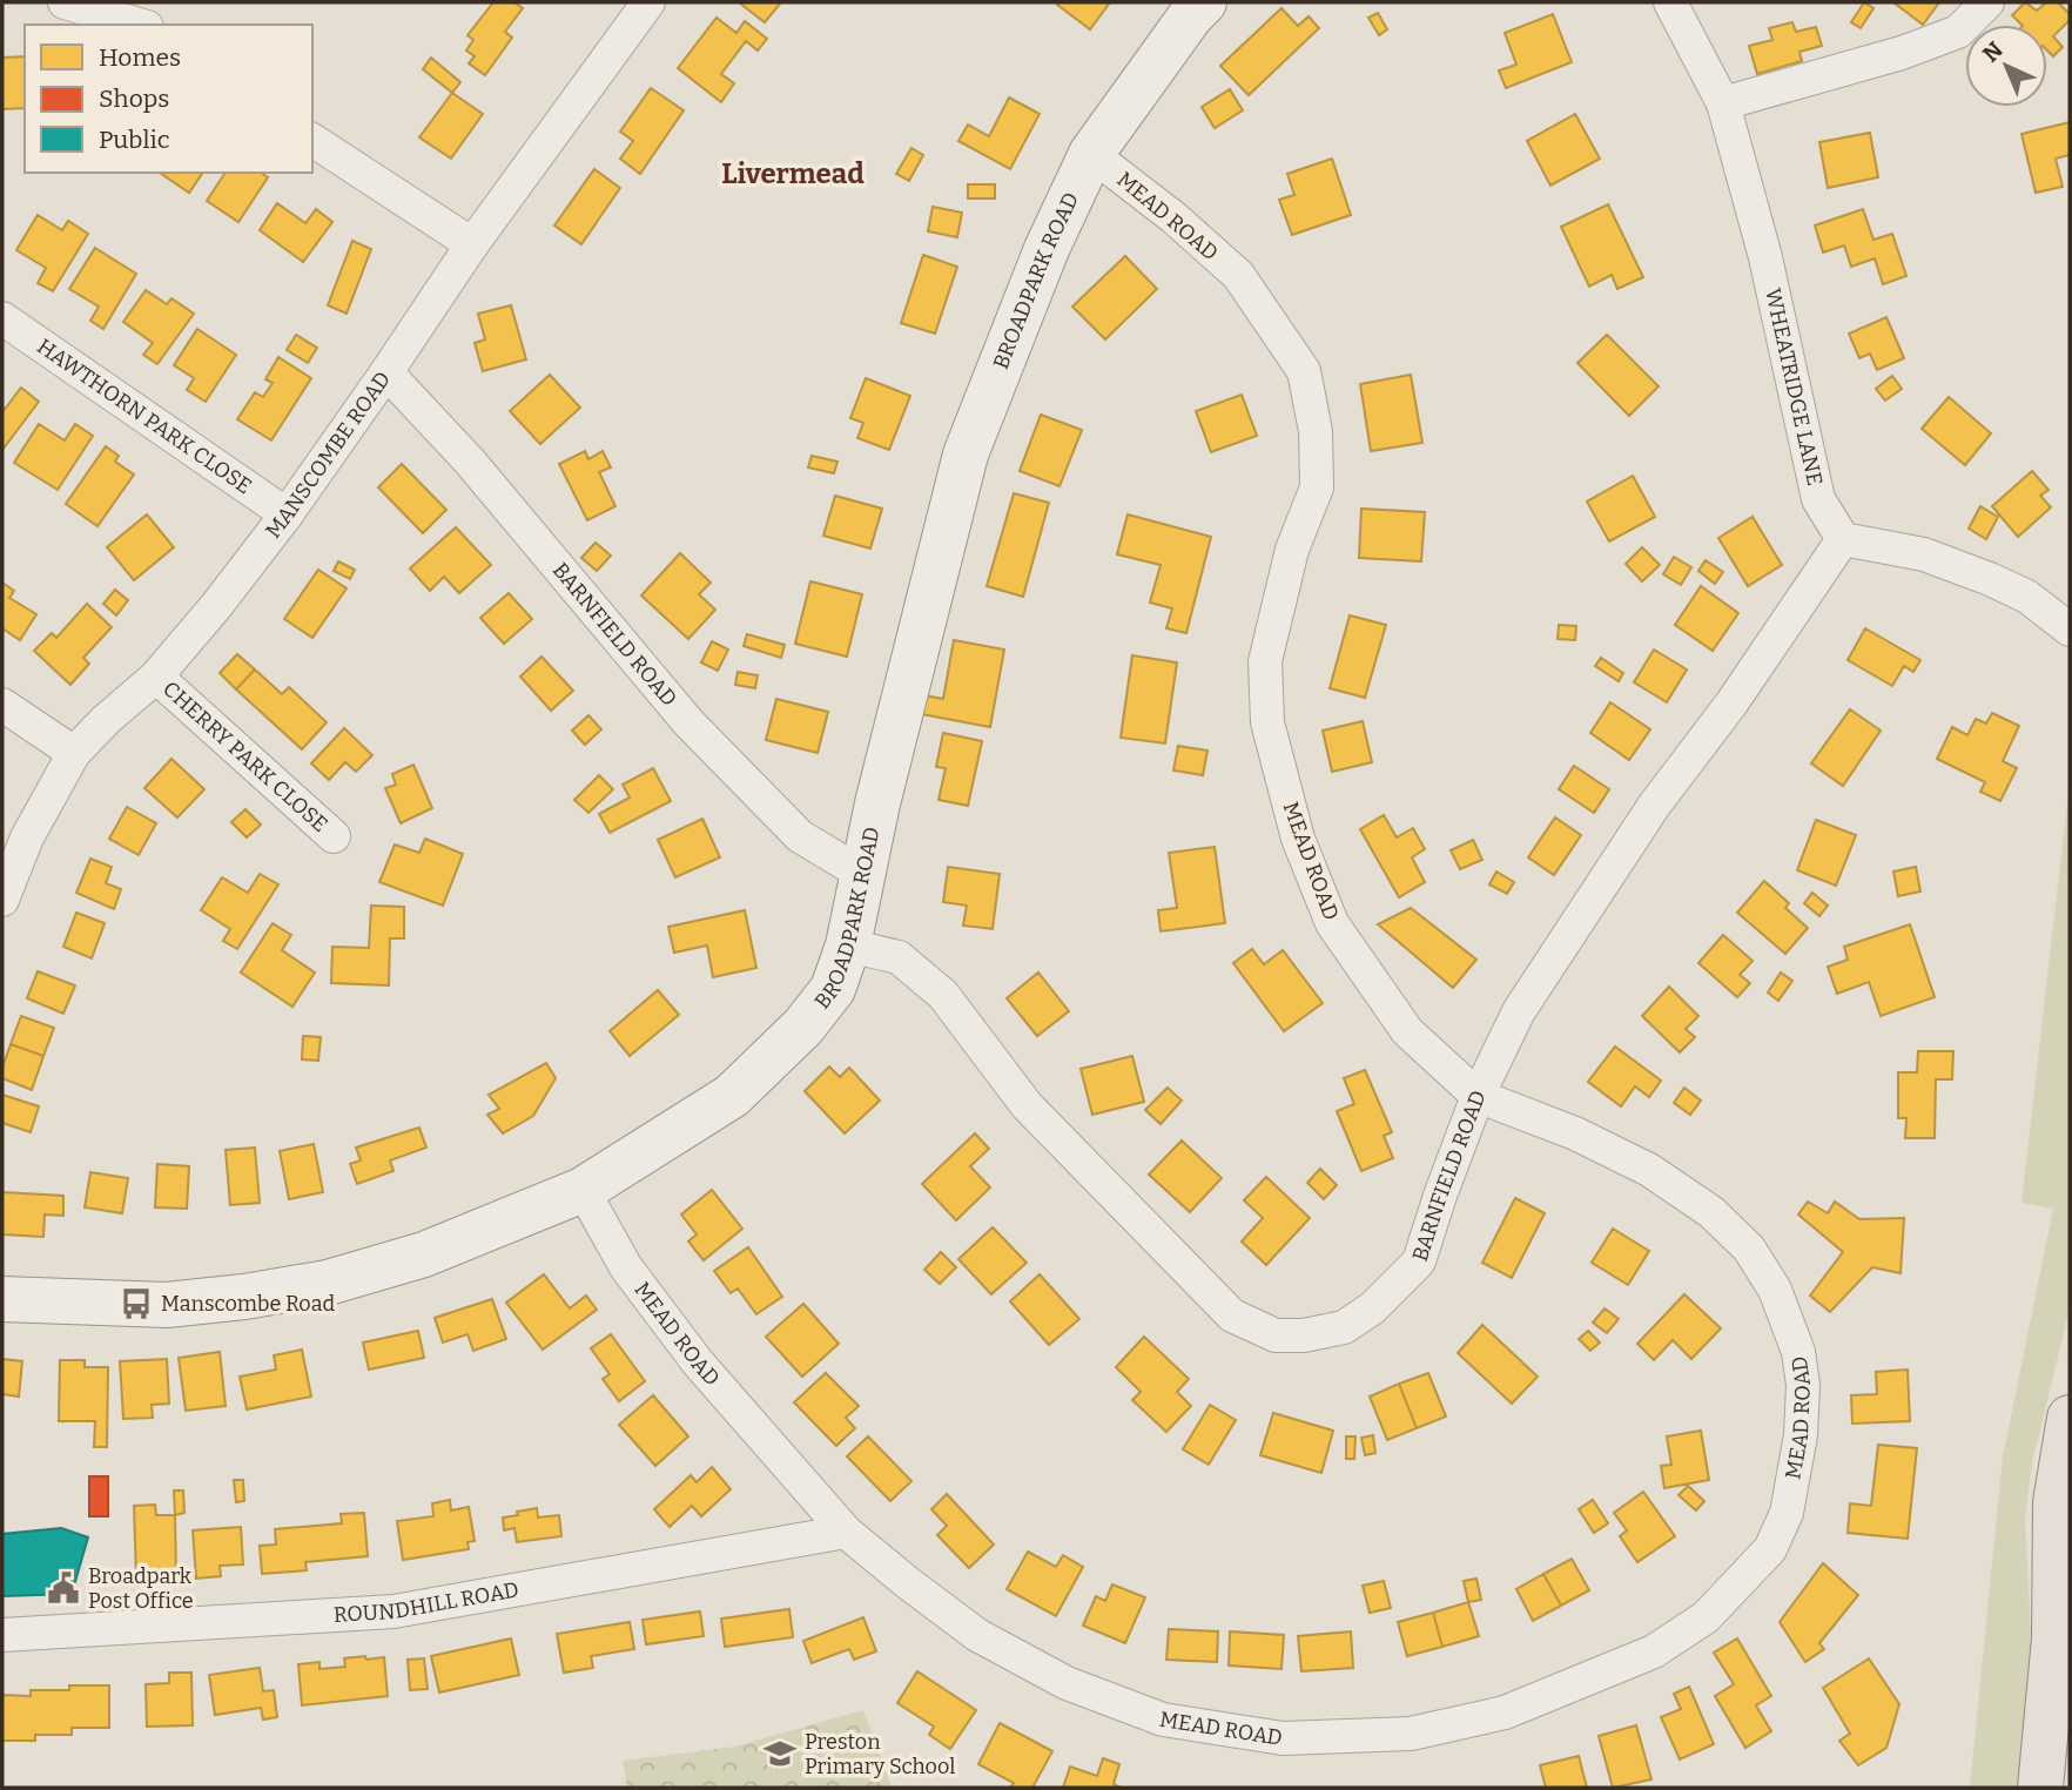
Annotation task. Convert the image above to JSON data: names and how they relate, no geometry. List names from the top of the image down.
{
  "streets": {
    "street": [
      "MEAD ROAD",
      "BROADPARK ROAD",
      "WHEATRIDGE LANE",
      "HAWTHORN PARK CLOSE",
      "MANSCOMBE ROAD",
      "BARNFIELD ROAD",
      "CHERRY PARK CLOSE",
      "ROUNDHILL ROAD"
    ]
  },
  "crossings": [
    ["MEAD ROAD", "BROADPARK ROAD"],
    ["MEAD ROAD", "BARNFIELD ROAD"],
    ["MEAD ROAD", "ROUNDHILL ROAD"],
    ["BROADPARK ROAD", "BARNFIELD ROAD"],
    ["WHEATRIDGE LANE", "BARNFIELD ROAD"],
    ["HAWTHORN PARK CLOSE", "MANSCOMBE ROAD"],
    ["MANSCOMBE ROAD", "BARNFIELD ROAD"],
    ["MANSCOMBE ROAD", "CHERRY PARK CLOSE"]
  ],
  "districts": ["Livermead"],
  "places": {
    "bus stop": ["Manscombe Road"],
    "public building": ["Broadpark Post Office"],
    "school or university": ["Preston Primary School"]
  },
  "legend": ["Homes", "Shops", "Public"],
  "north": "top left"
}
